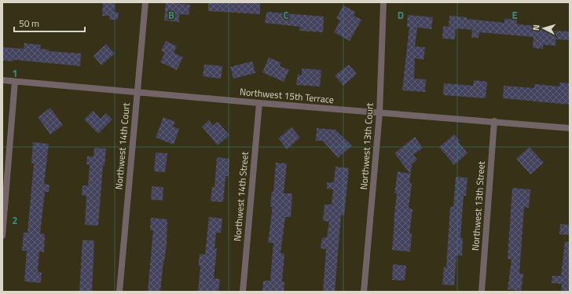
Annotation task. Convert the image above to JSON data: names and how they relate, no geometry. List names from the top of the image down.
{
  "streets": {
    "street": [
      "Northwest 15th Terrace",
      "Northwest 14th Court",
      "Northwest 13th Court",
      "Northwest 14th Street",
      "Northwest 13th Street"
    ]
  },
  "crossings": [
    ["Northwest 15th Terrace", "Northwest 14th Court"],
    ["Northwest 15th Terrace", "Northwest 13th Court"],
    ["Northwest 15th Terrace", "Northwest 14th Street"],
    ["Northwest 15th Terrace", "Northwest 13th Street"]
  ],
  "scale_bar": "50 m",
  "north": "left",
  "grid": {
    "columns": [
      "B",
      "C",
      "D",
      "E"
    ],
    "rows": ["1", "2"]
  }
}
